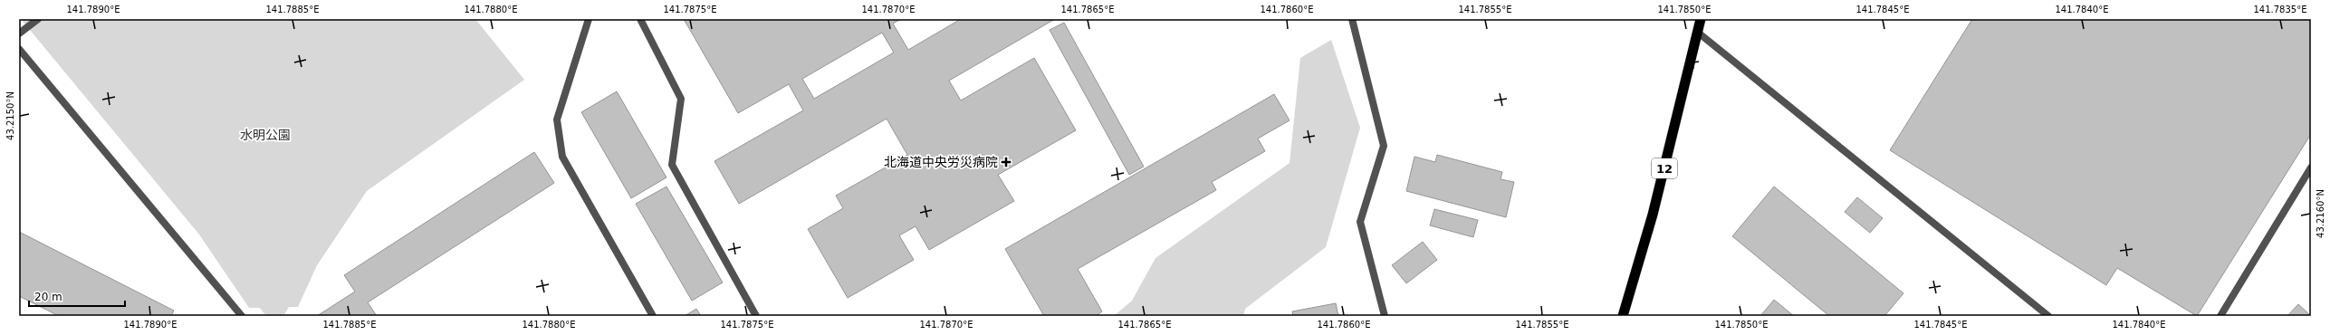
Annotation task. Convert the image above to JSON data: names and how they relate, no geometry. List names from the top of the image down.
{
  "streets": {
    "highway": ["12"]
  },
  "parks": ["水明公園"],
  "places": {
    "health": ["北海道中央労災病院"]
  },
  "scale_bar": "20 m",
  "coordinates": [
    "141.7890°E",
    "141.7885°E",
    "141.7880°E",
    "141.7875°E",
    "141.7870°E",
    "141.7865°E",
    "141.7860°E",
    "141.7855°E",
    "141.7850°E",
    "141.7845°E",
    "141.7840°E",
    "141.7835°E",
    "43.2150°N",
    "43.2160°N"
  ]
}
